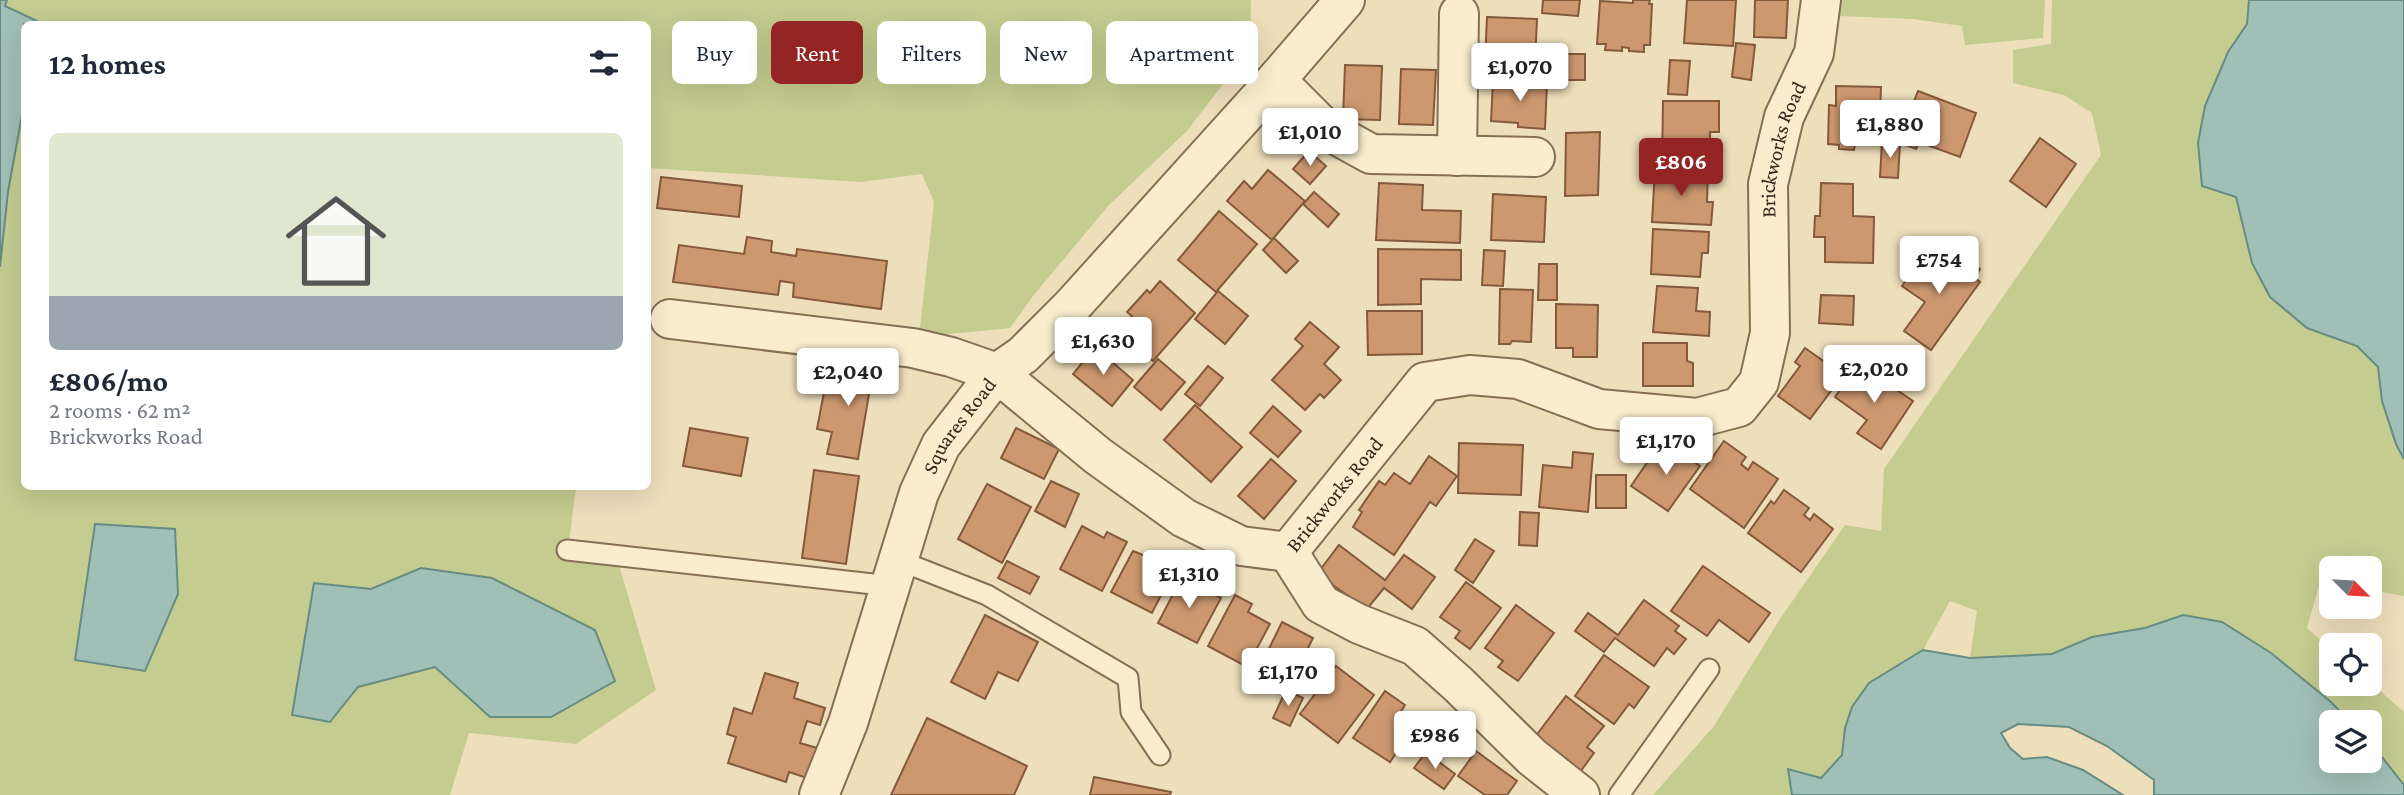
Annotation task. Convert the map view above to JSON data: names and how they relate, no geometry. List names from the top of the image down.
{
  "streets": {
    "street": ["Brickworks Road", "Squares Road"]
  },
  "crossings": [
    ["Brickworks Road", "Squares Road"]
  ],
  "north": "bottom right",
  "page": {
    "chip": [
      "Buy",
      "Rent",
      "Filters",
      "New",
      "Apartment"
    ],
    "heading": "12 homes",
    "price": [
      "£1,070",
      "£1,880",
      "£1,010",
      "£806",
      "£754",
      "£1,630",
      "£2,020",
      "£2,040",
      "£1,170",
      "£1,310",
      "£1,170",
      "£986"
    ],
    "list": [
      {
        "name": "£806/mo",
        "note": "2 rooms · 62 m² · Brickworks Road"
      }
    ]
  }
}
